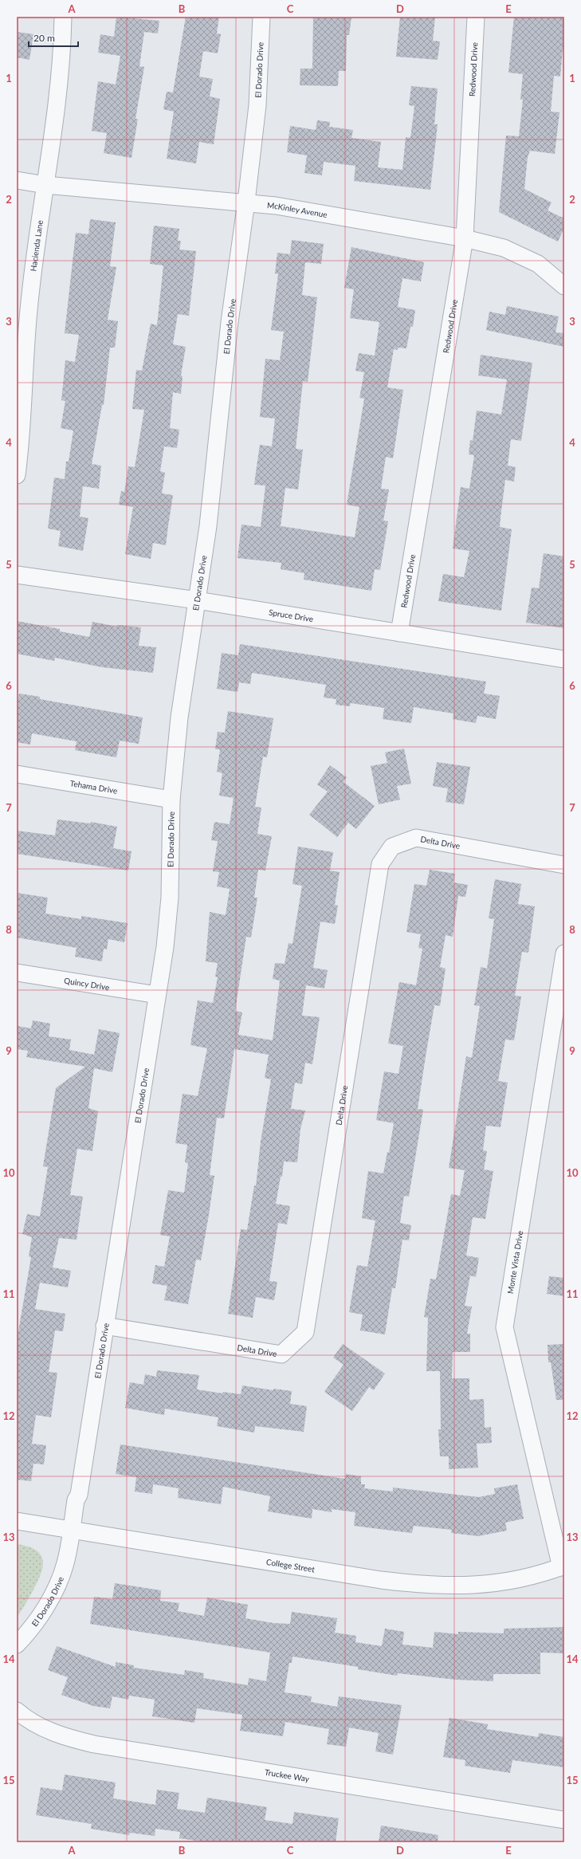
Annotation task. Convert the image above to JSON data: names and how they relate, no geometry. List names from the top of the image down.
{
  "streets": {
    "street": [
      "Redwood Drive",
      "El Dorado Drive",
      "McKinley Avenue",
      "Hacienda Lane",
      "Spruce Drive",
      "Tehama Drive",
      "Delta Drive",
      "Quincy Drive",
      "Monte Vista Drive",
      "College Street",
      "Truckee Way"
    ]
  },
  "crossings": [
    ["Redwood Drive", "McKinley Avenue"],
    ["Redwood Drive", "Spruce Drive"],
    ["El Dorado Drive", "McKinley Avenue"],
    ["El Dorado Drive", "Spruce Drive"],
    ["El Dorado Drive", "Tehama Drive"],
    ["El Dorado Drive", "Delta Drive"],
    ["El Dorado Drive", "Quincy Drive"],
    ["El Dorado Drive", "College Street"],
    ["McKinley Avenue", "Hacienda Lane"],
    ["Monte Vista Drive", "College Street"]
  ],
  "scale_bar": "20 m",
  "grid": {
    "columns": [
      "A",
      "B",
      "C",
      "D",
      "E"
    ],
    "rows": [
      "1",
      "2",
      "3",
      "4",
      "5",
      "6",
      "7",
      "8",
      "9",
      "10",
      "11",
      "12",
      "13",
      "14",
      "15"
    ]
  }
}
